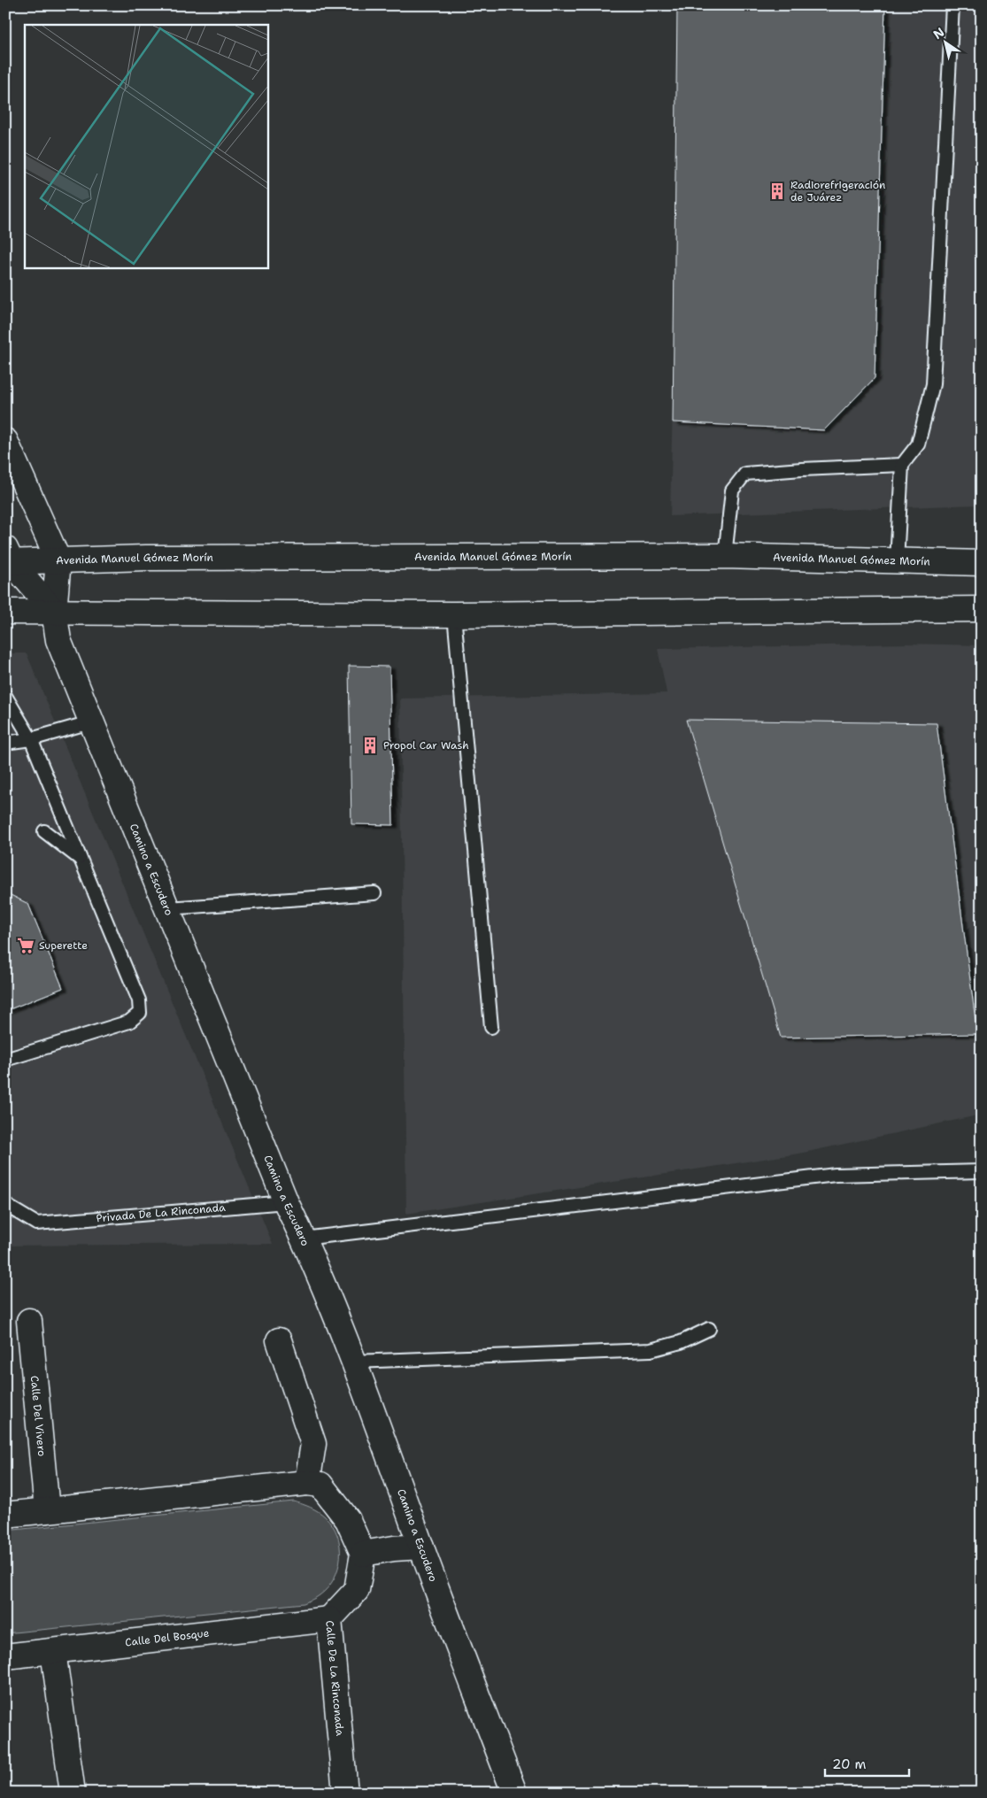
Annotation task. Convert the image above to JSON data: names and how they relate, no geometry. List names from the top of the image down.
{
  "streets": {
    "street": [
      "Avenida Manuel Gómez Morín",
      "Camino a Escudero",
      "Calle Del Vivero",
      "Calle Del Bosque",
      "Calle De La Rinconada"
    ],
    "lane": ["Privada De La Rinconada"]
  },
  "crossings": [
    ["Avenida Manuel Gómez Morín", "Camino a Escudero"],
    ["Camino a Escudero", "Privada De La Rinconada"],
    ["Calle Del Bosque", "Calle De La Rinconada"]
  ],
  "places": {
    "building": ["Radiorefrigeración de Juárez", "Propol Car Wash"],
    "supermarket": ["Superette"]
  },
  "scale_bar": "20 m",
  "north": "top left"
}
